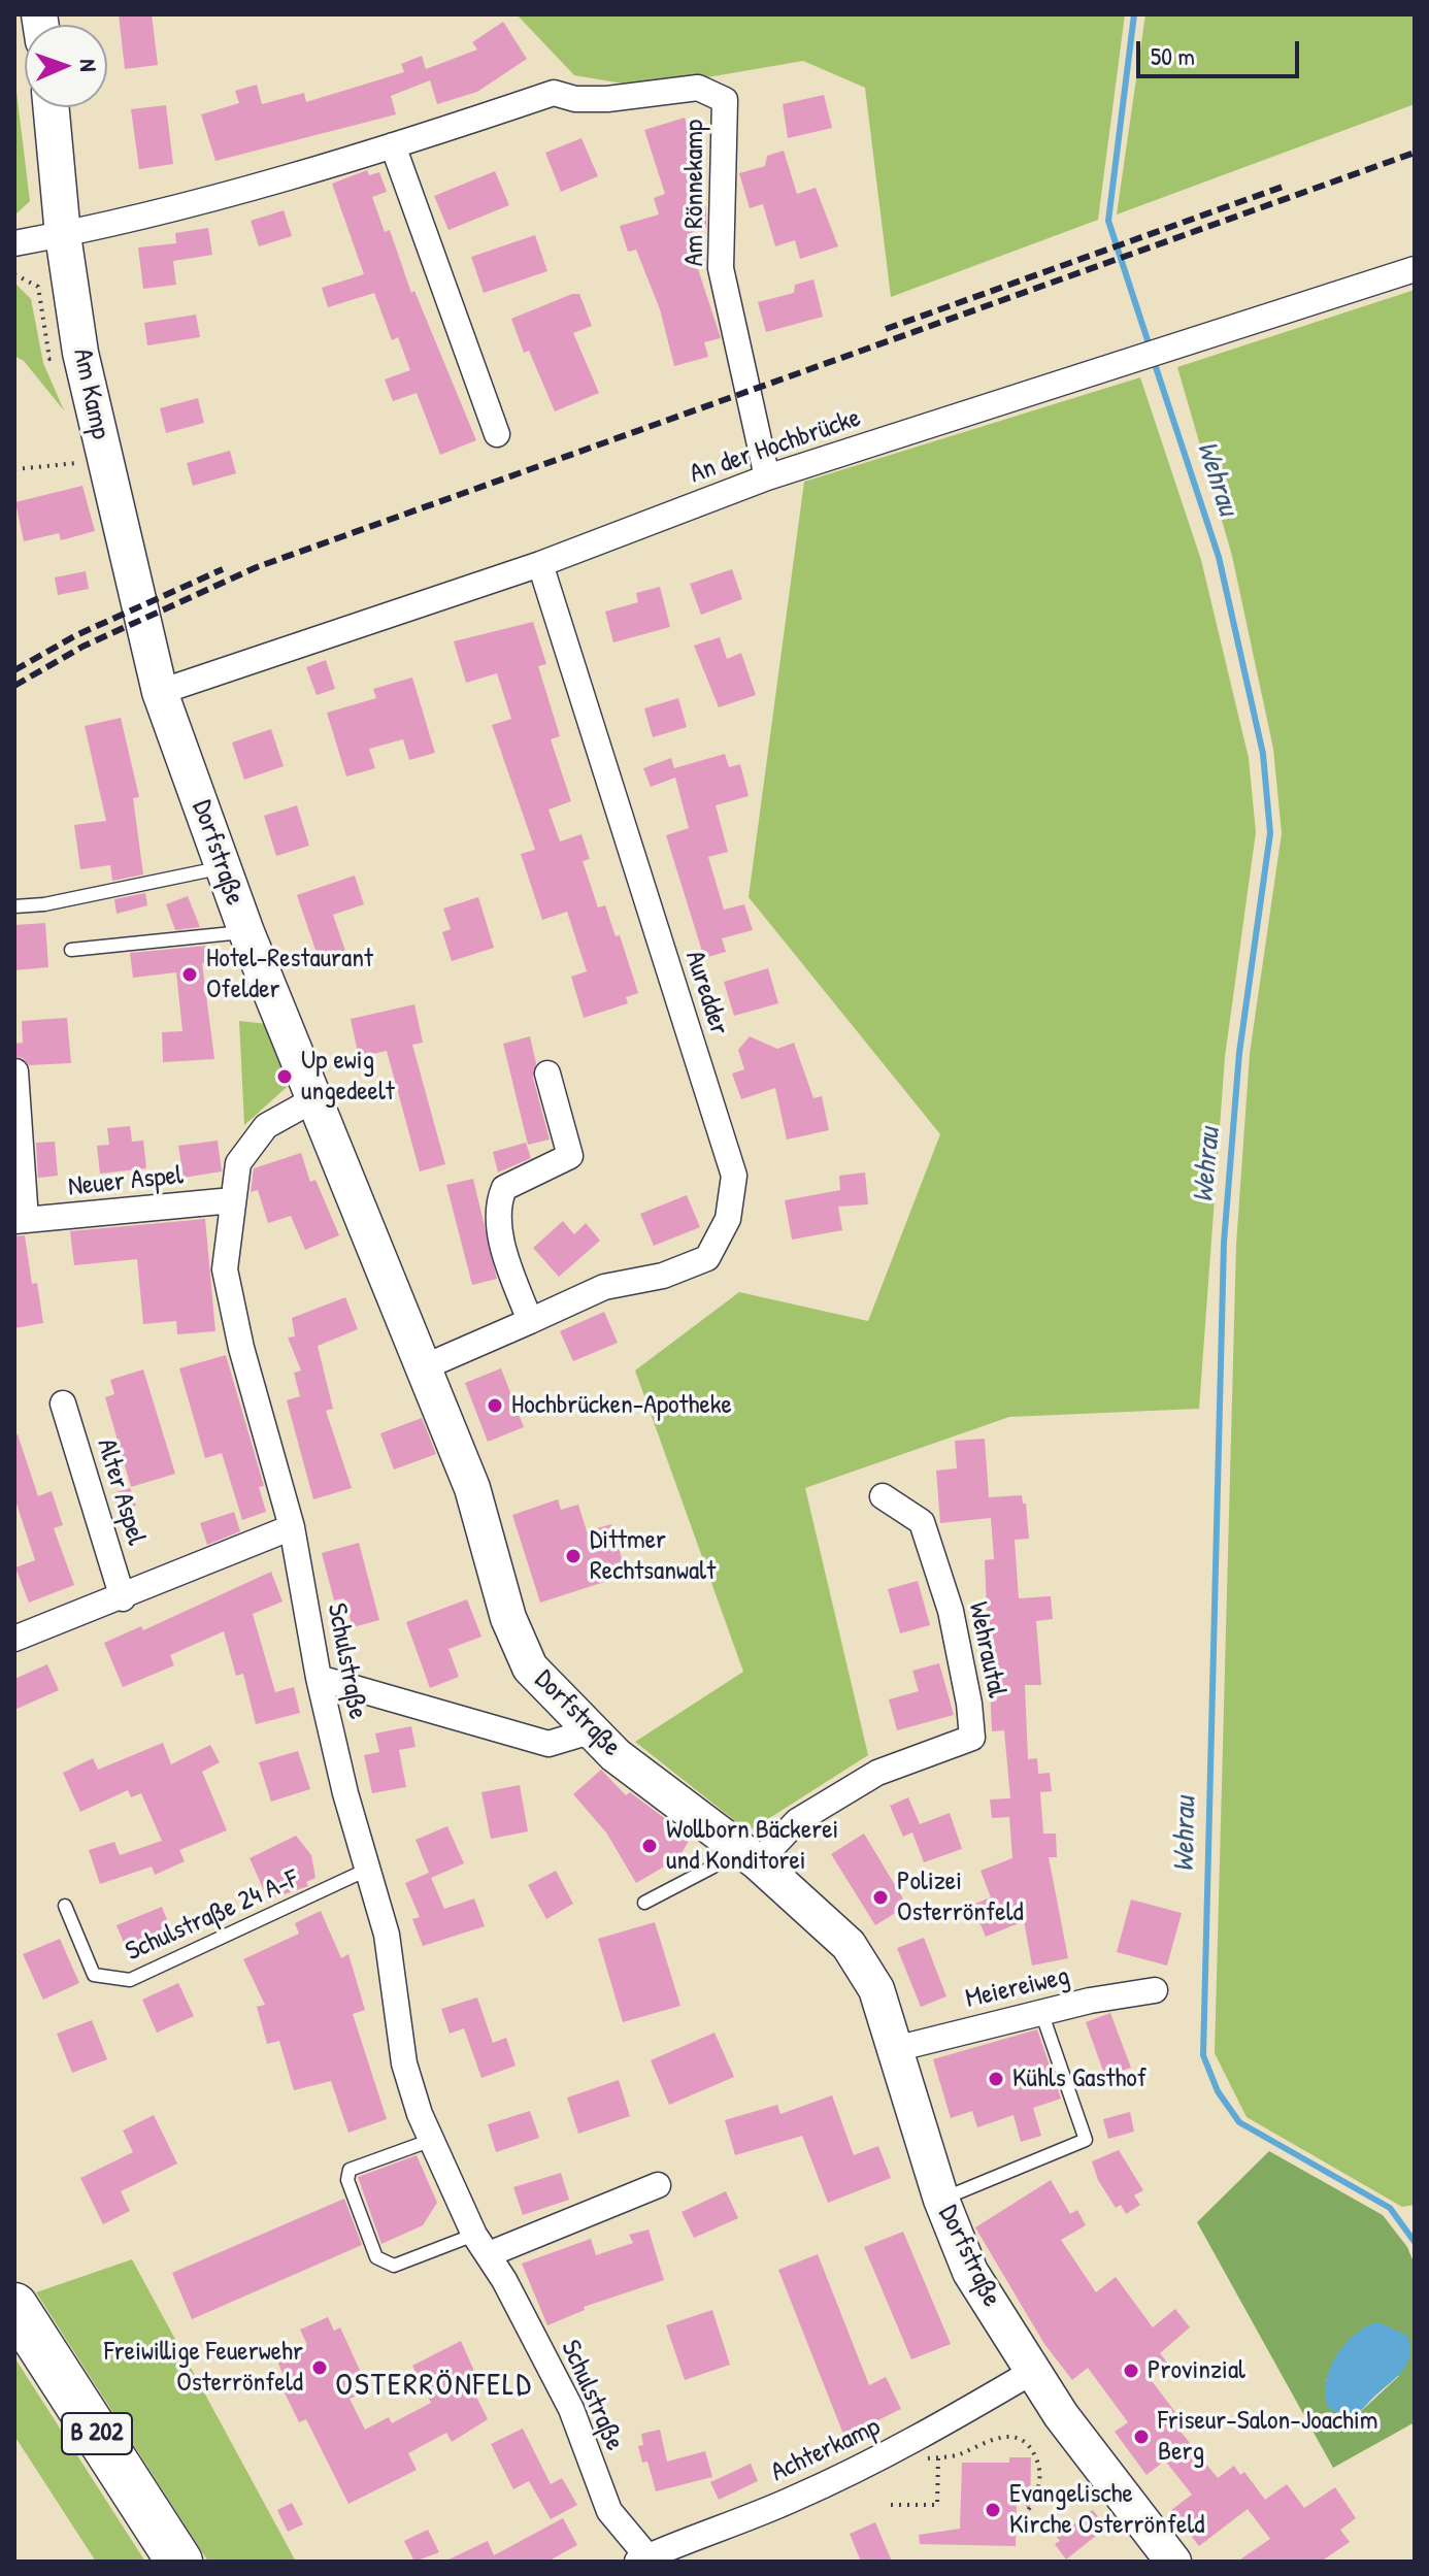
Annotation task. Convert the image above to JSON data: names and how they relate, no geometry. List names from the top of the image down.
{
  "streets": {
    "highway": ["B 202"],
    "main road": ["Am Kamp", "Dorfstraße"],
    "street": [
      "Am Rönnekamp",
      "An der Hochbrücke",
      "Auredder",
      "Neuer Aspel",
      "Alter Aspel",
      "Wehrautal",
      "Schulstraße",
      "Meiereiweg",
      "Achterkamp"
    ],
    "lane": ["Schulstraße 24 A-F"]
  },
  "crossings": [
    ["Am Rönnekamp", "Am Kamp"],
    ["Am Rönnekamp", "An der Hochbrücke"],
    ["Am Kamp", "An der Hochbrücke"],
    ["Am Kamp", "Dorfstraße"],
    ["An der Hochbrücke", "Dorfstraße"],
    ["An der Hochbrücke", "Auredder"],
    ["Dorfstraße", "Auredder"],
    ["Dorfstraße", "Wehrautal"],
    ["Dorfstraße", "Schulstraße"],
    ["Dorfstraße", "Meiereiweg"],
    ["Dorfstraße", "Achterkamp"],
    ["Neuer Aspel", "Schulstraße"],
    ["Schulstraße", "Schulstraße 24 A-F"],
    ["Schulstraße", "Achterkamp"]
  ],
  "districts": ["OSTERRÖNFELD"],
  "water": ["Wehrau"],
  "places": [
    "Hotel-Restaurant Ofelder",
    "Up ewig ungedeelt",
    "Hochbrücken-Apotheke",
    "Dittmer Rechtsanwalt",
    "Wollborn Bäckerei und Konditorei",
    "Polizei Osterrönfeld",
    "Kühls Gasthof",
    "Freiwillige Feuerwehr Osterrönfeld",
    "Provinzial",
    "Friseur-Salon-Joachim Berg",
    "Evangelische Kirche Osterrönfeld"
  ],
  "scale_bar": "50 m",
  "north": "right"
}
